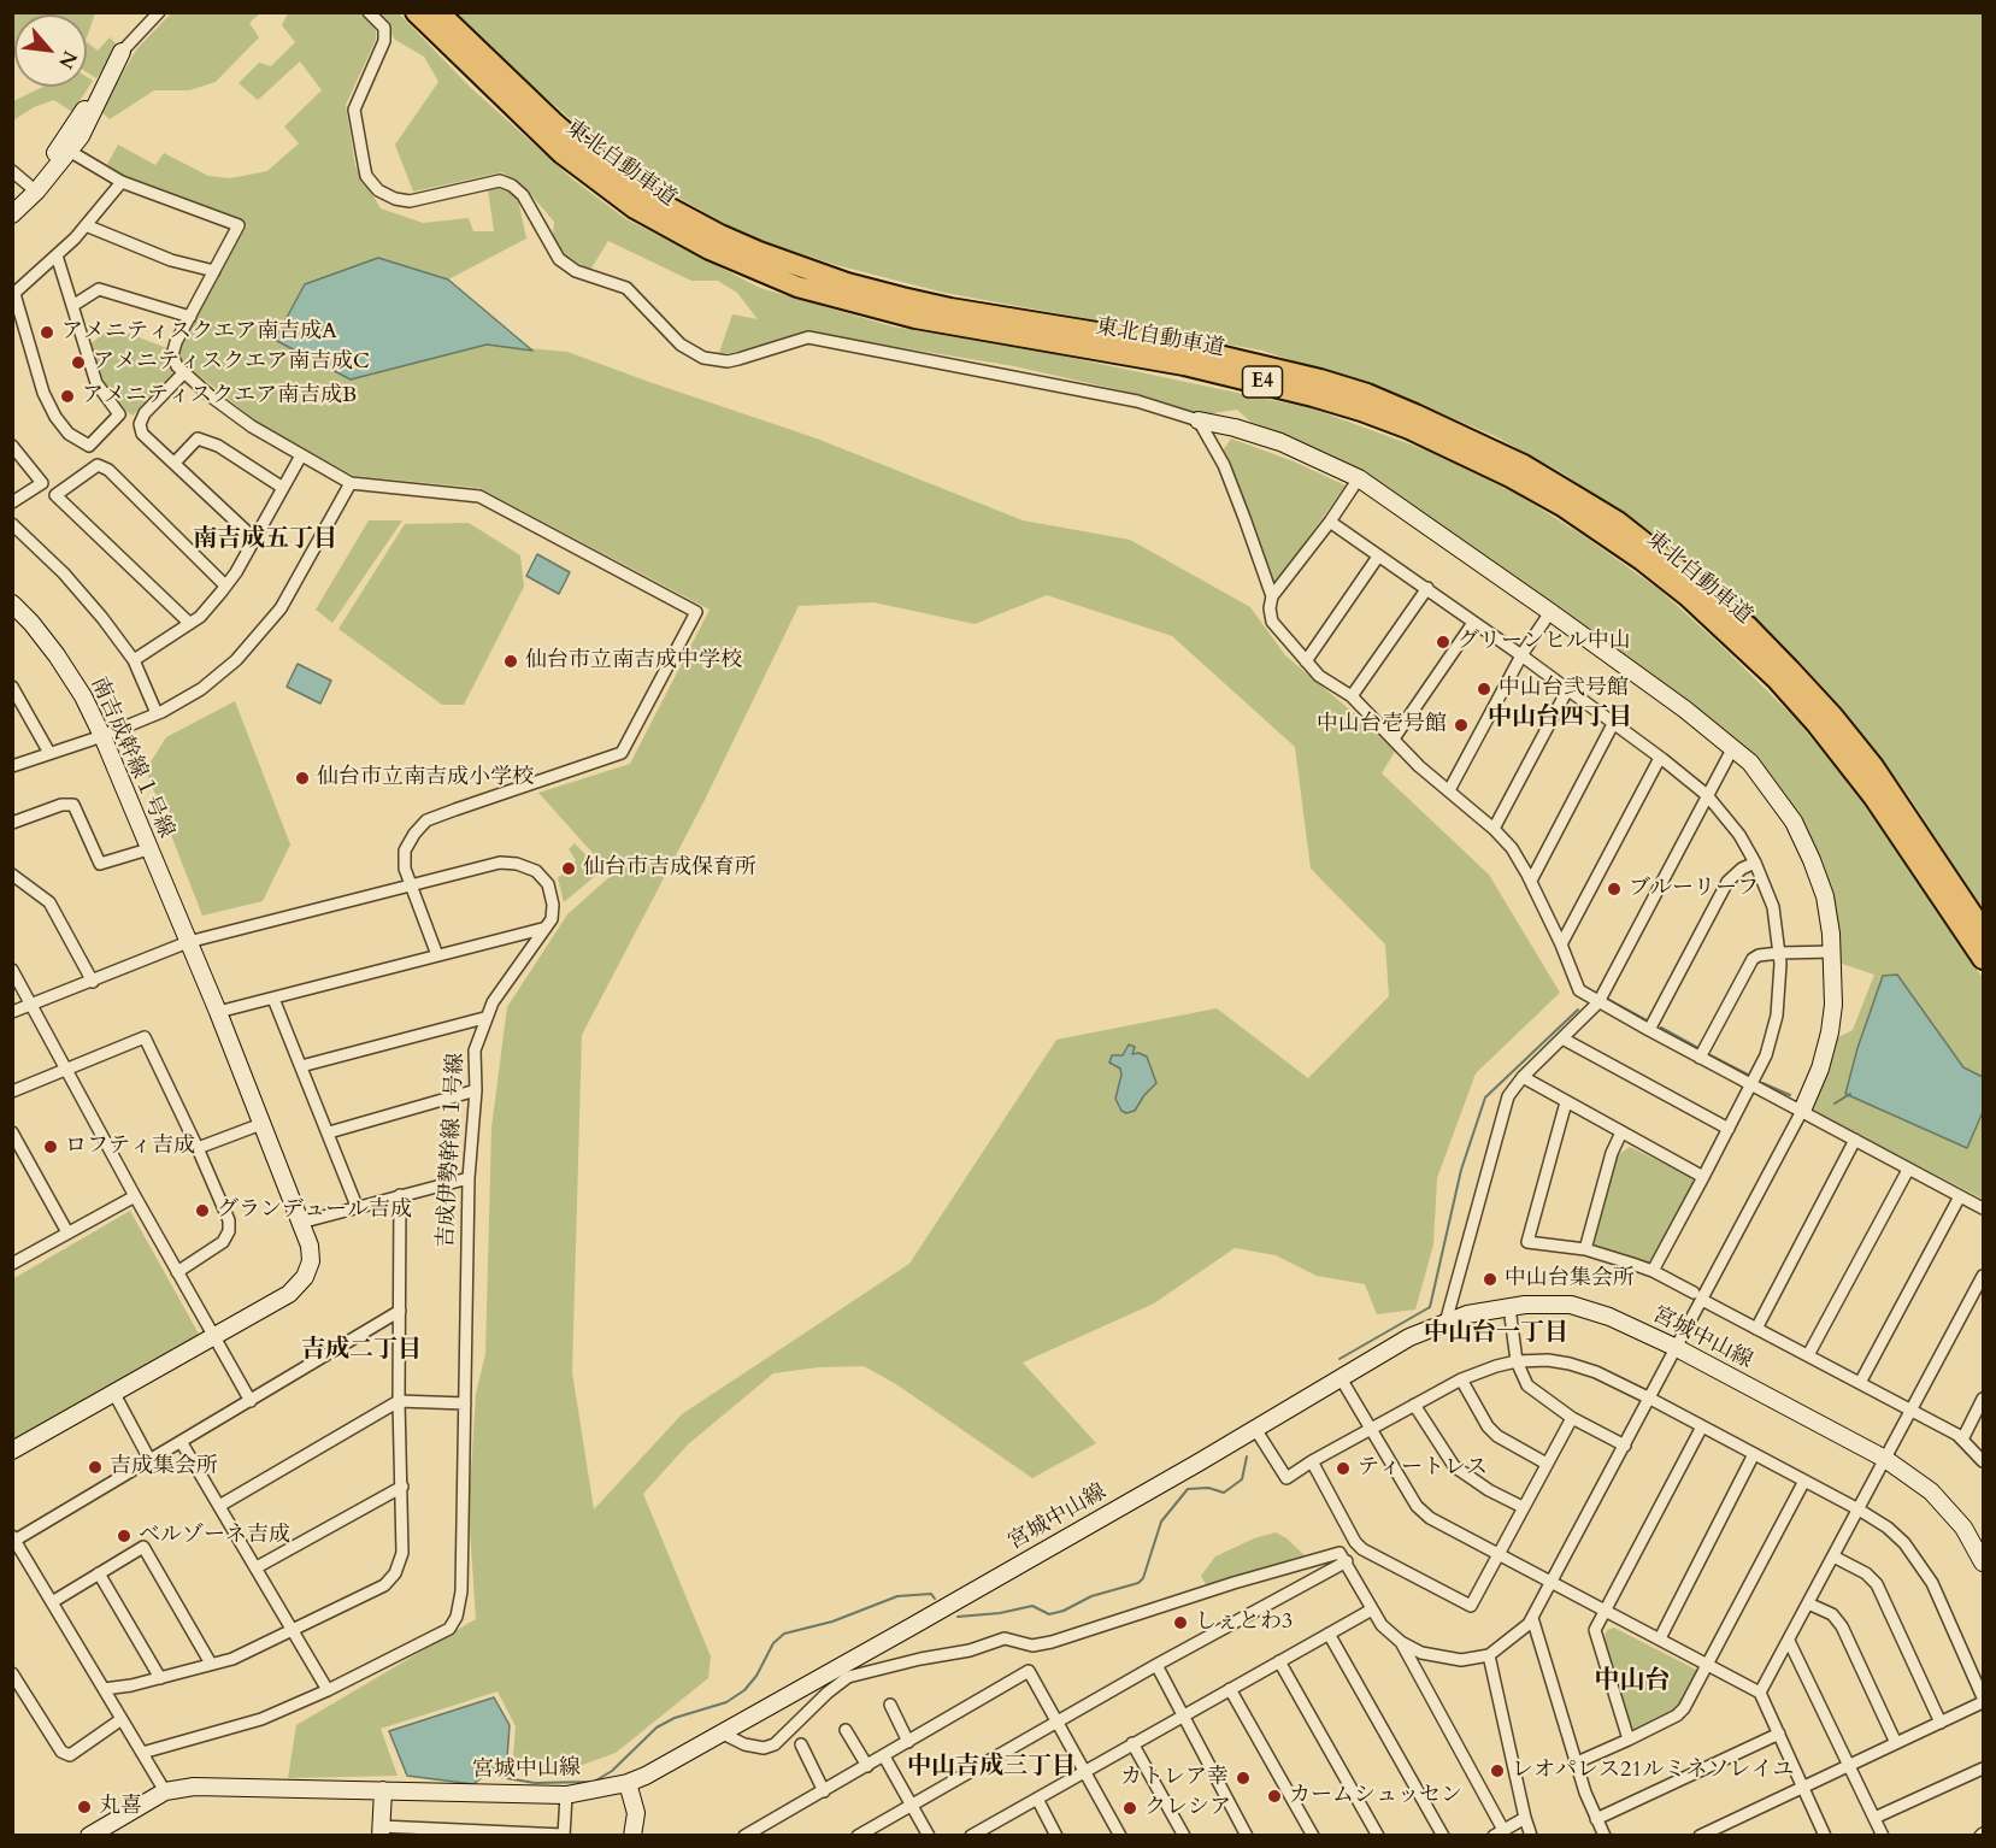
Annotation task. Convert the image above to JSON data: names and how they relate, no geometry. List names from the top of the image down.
{
  "streets": {
    "highway": ["東北自動車道", "E4"],
    "street": ["南吉成幹線１号線", "吉成伊勢幹線１号線", "宮城中山線"]
  },
  "crossings": [
    ["南吉成幹線１号線", "吉成伊勢幹線１号線"]
  ],
  "districts": [
    "南吉成五丁目",
    "中山台四丁目",
    "中山台一丁目",
    "吉成二丁目",
    "中山台",
    "中山吉成三丁目"
  ],
  "places": [
    "アメニティスクエア南吉成A",
    "アメニティスクエア南吉成C",
    "アメニティスクエア南吉成B",
    "グリーンヒル中山",
    "仙台市立南吉成中学校",
    "中山台弐号館",
    "中山台壱号館",
    "仙台市立南吉成小学校",
    "仙台市吉成保育所",
    "ブルーリーフ",
    "ロフティ吉成",
    "グランデュール吉成",
    "中山台集会所",
    "吉成集会所",
    "ティートレス",
    "ベルゾーネ吉成",
    "しぇとわ3",
    "レオパレス21ルミネソレイユ",
    "カトレア幸",
    "カームシュッセン",
    "丸喜",
    "クレシア"
  ],
  "north": "bottom right"
}
